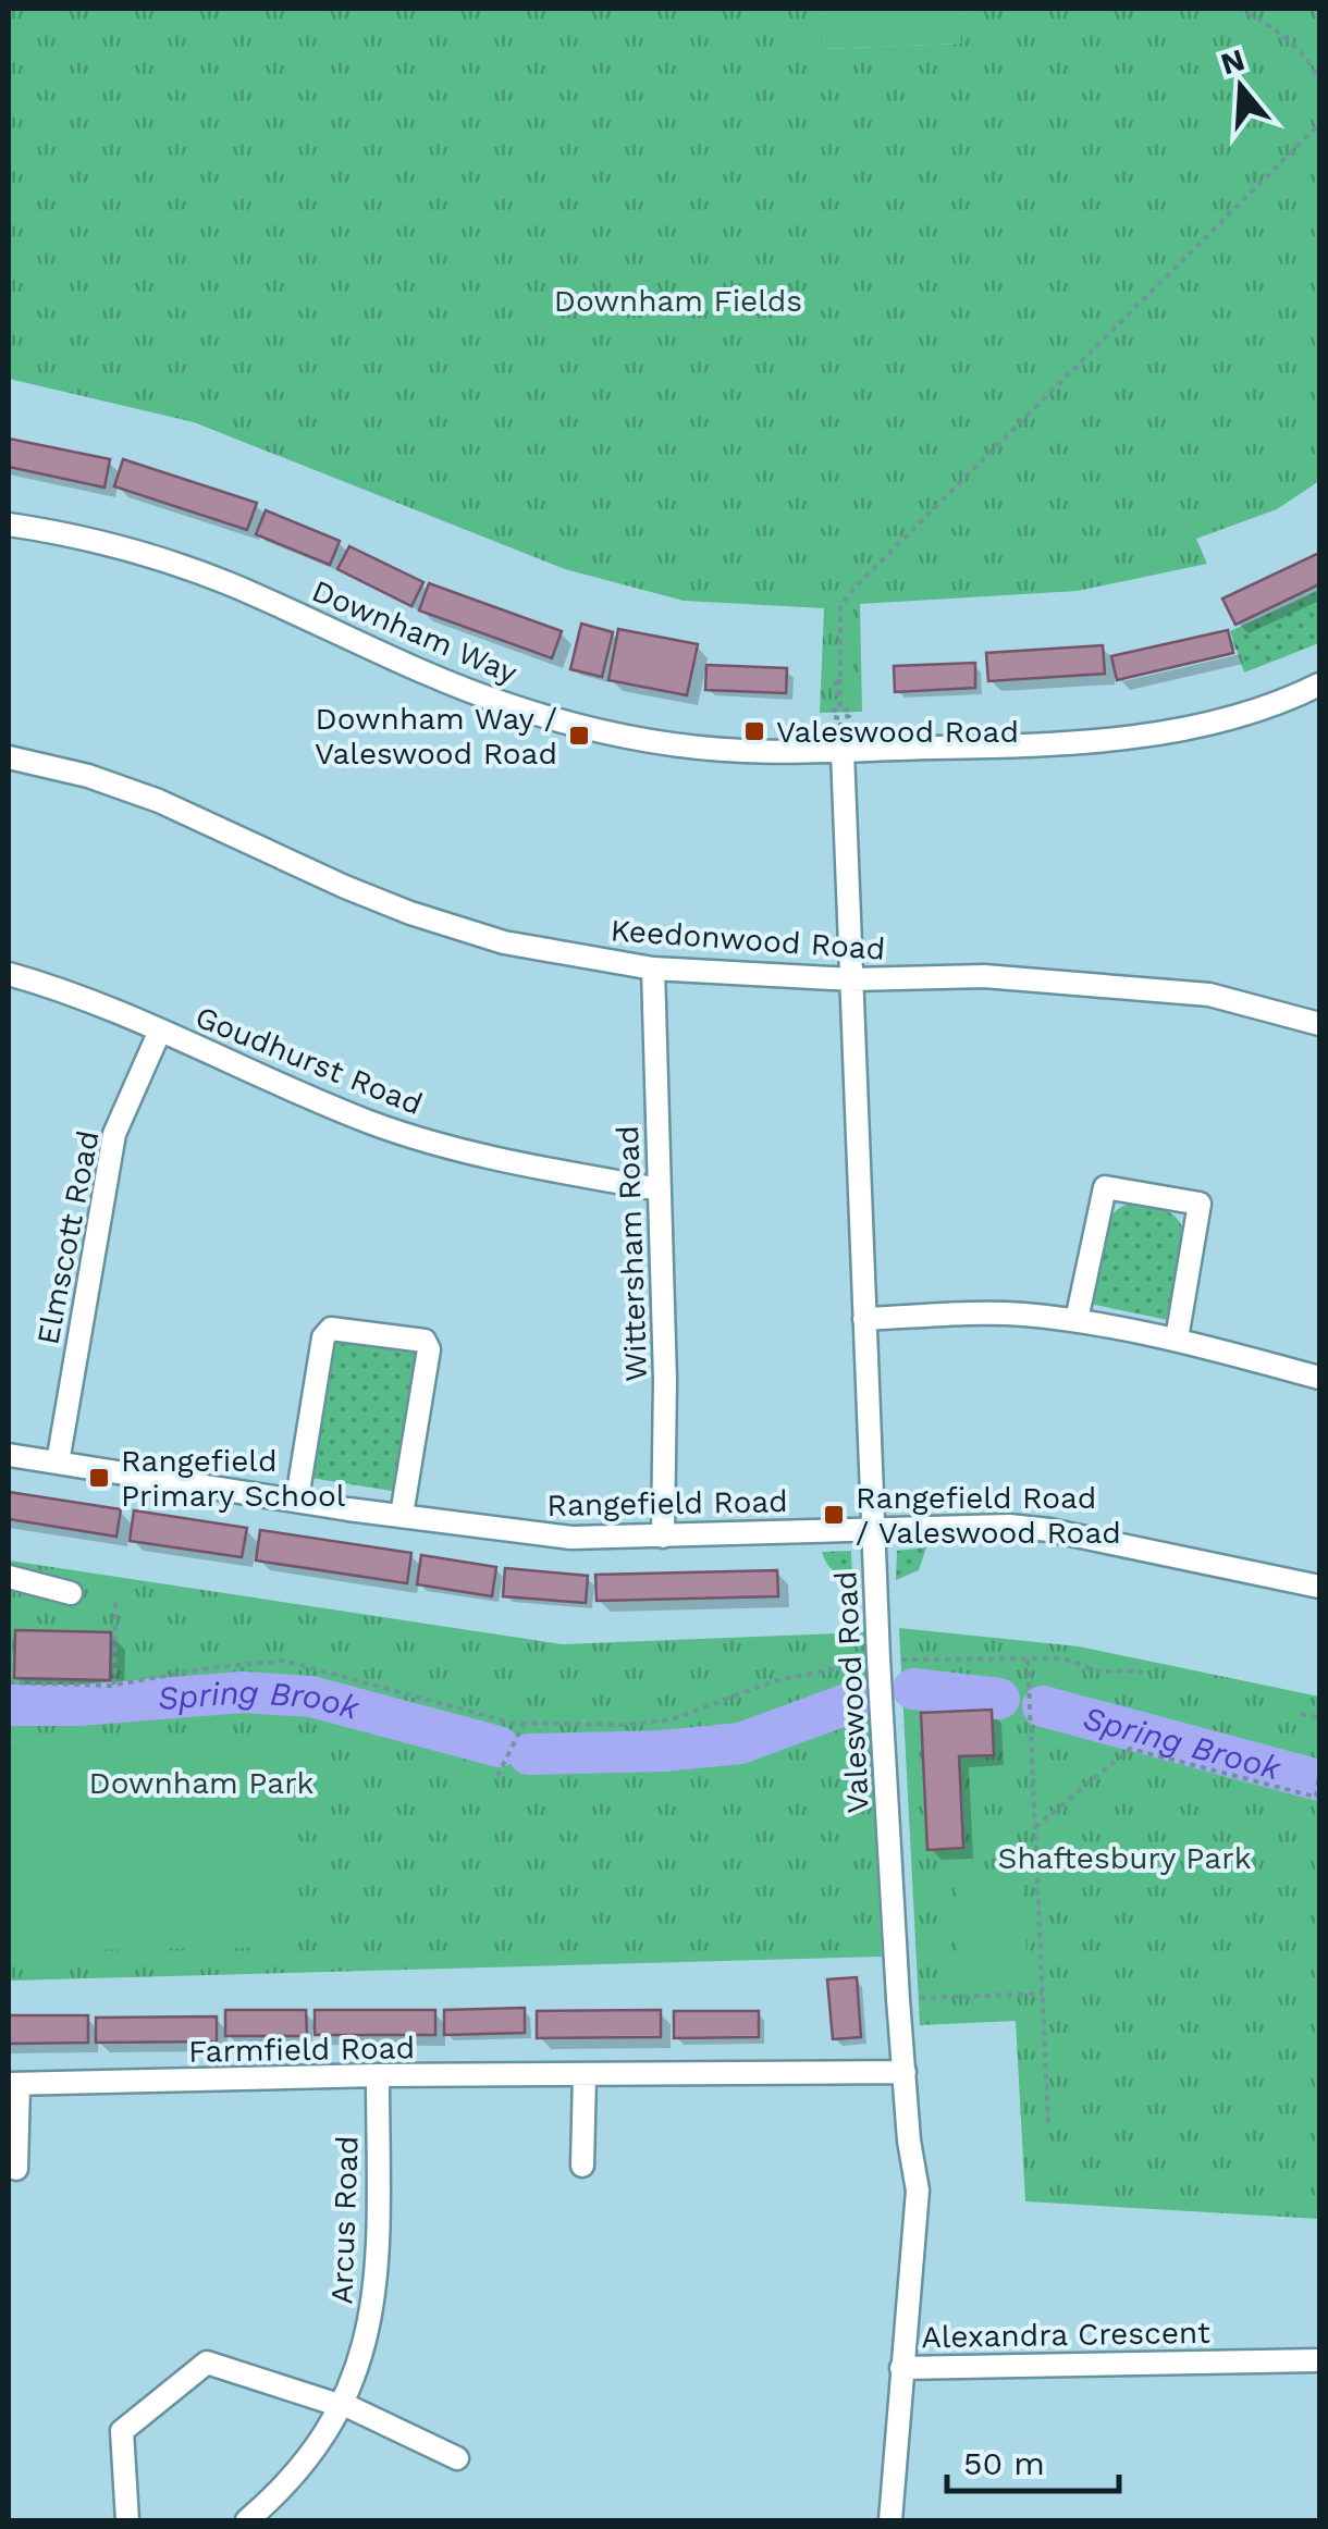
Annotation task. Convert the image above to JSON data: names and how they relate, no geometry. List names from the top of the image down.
{
  "streets": {
    "street": [
      "Downham Way",
      "Keedonwood Road",
      "Goudhurst Road",
      "Elmscott Road",
      "Wittersham Road",
      "Rangefield Road",
      "Valeswood Road",
      "Farmfield Road",
      "Arcus Road",
      "Alexandra Crescent"
    ]
  },
  "crossings": [
    ["Downham Way", "Valeswood Road"],
    ["Keedonwood Road", "Wittersham Road"],
    ["Keedonwood Road", "Valeswood Road"],
    ["Goudhurst Road", "Elmscott Road"],
    ["Goudhurst Road", "Wittersham Road"],
    ["Elmscott Road", "Rangefield Road"],
    ["Wittersham Road", "Rangefield Road"],
    ["Rangefield Road", "Valeswood Road"],
    ["Valeswood Road", "Farmfield Road"],
    ["Valeswood Road", "Alexandra Crescent"],
    ["Farmfield Road", "Arcus Road"]
  ],
  "water": ["Spring Brook"],
  "parks": ["Downham Fields", "Downham Park", "Shaftesbury Park"],
  "places": {
    "transit": [
      "Valeswood Road",
      "Downham Way / Valeswood Road",
      "Rangefield Primary School",
      "Rangefield Road / Valeswood Road"
    ]
  },
  "scale_bar": "50 m",
  "north": "top"
}
